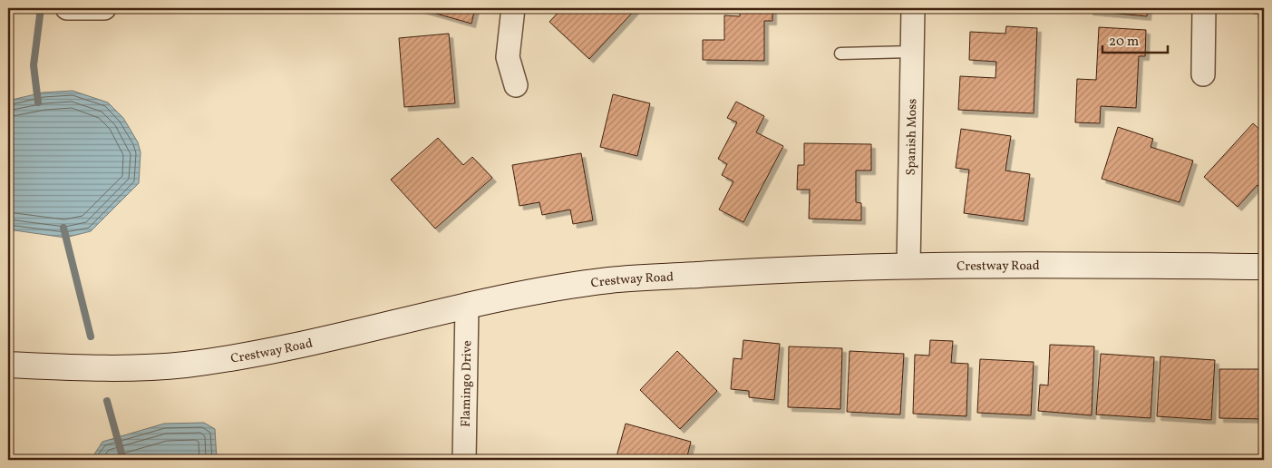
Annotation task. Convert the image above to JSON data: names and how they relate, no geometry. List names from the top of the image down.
{
  "streets": {
    "main road": ["Crestway Road"],
    "street": ["Spanish Moss", "Flamingo Drive"]
  },
  "crossings": [
    ["Spanish Moss", "Crestway Road"],
    ["Crestway Road", "Flamingo Drive"]
  ],
  "scale_bar": "20 m"
}
